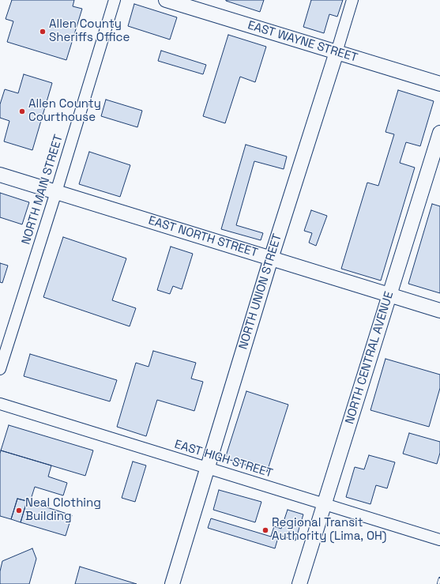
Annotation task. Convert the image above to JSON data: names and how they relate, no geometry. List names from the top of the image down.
{
  "streets": {
    "main road": [
      "EAST WAYNE STREET",
      "EAST NORTH STREET",
      "NORTH UNION STREET",
      "NORTH CENTRAL AVENUE"
    ],
    "street": ["NORTH MAIN STREET", "EAST HIGH STREET"]
  },
  "crossings": [
    ["EAST WAYNE STREET", "NORTH UNION STREET"],
    ["NORTH MAIN STREET", "EAST NORTH STREET"],
    ["EAST NORTH STREET", "NORTH UNION STREET"],
    ["EAST NORTH STREET", "NORTH CENTRAL AVENUE"],
    ["NORTH UNION STREET", "EAST HIGH STREET"],
    ["NORTH CENTRAL AVENUE", "EAST HIGH STREET"]
  ],
  "places": [
    "Allen County Sheriffs Office",
    "Allen County Courthouse",
    "Neal Clothing Building",
    "Regional Transit Authority (Lima, OH)"
  ]
}
